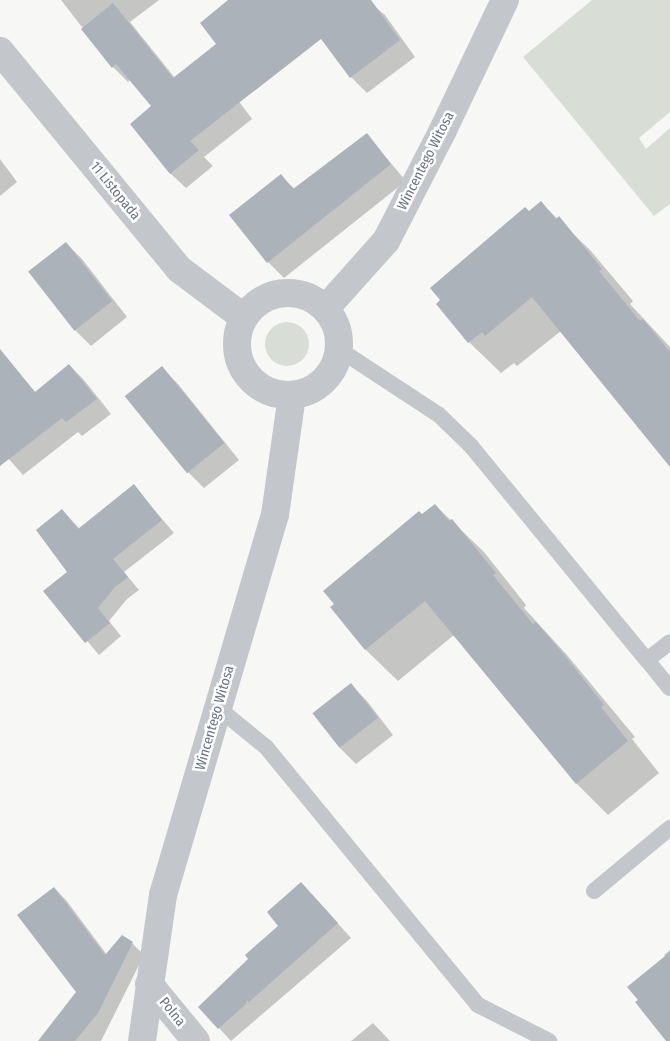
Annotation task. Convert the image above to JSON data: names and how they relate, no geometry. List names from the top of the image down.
{
  "streets": {
    "street": ["Wincentego Witosa", "11 Listopada", "Polna"]
  },
  "crossings": [
    ["Wincentego Witosa", "11 Listopada"],
    ["Wincentego Witosa", "Polna"]
  ]
}
